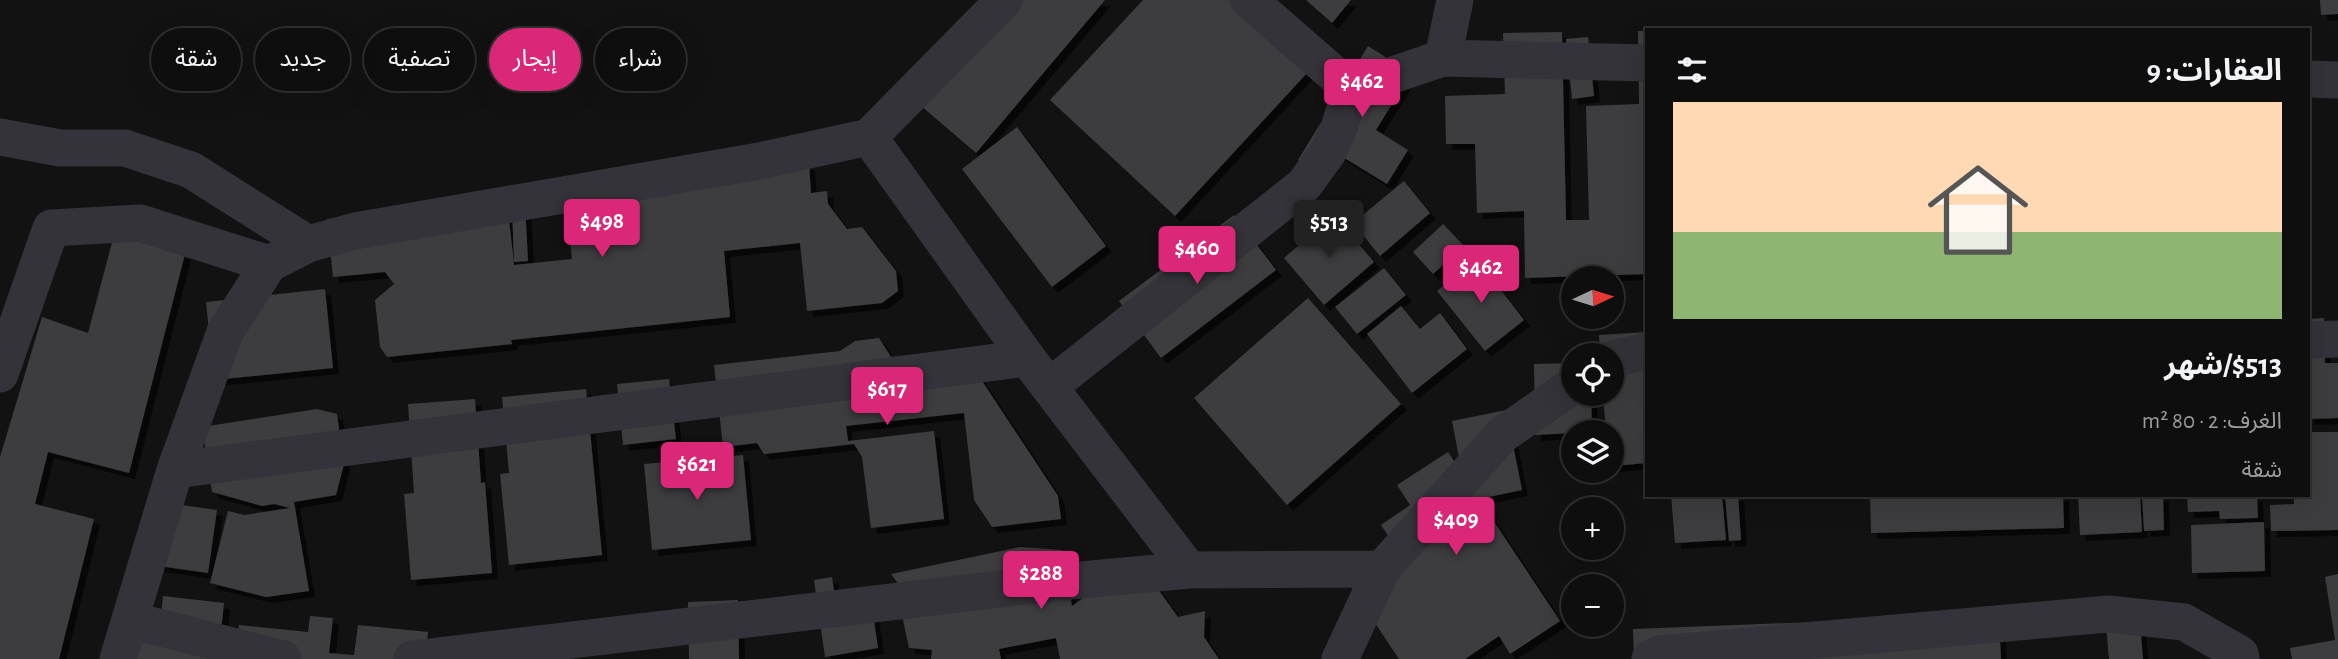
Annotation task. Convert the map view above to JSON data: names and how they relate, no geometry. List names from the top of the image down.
{
  "north": "right",
  "page": {
    "chip": [
      "شراء",
      "إيجار",
      "تصفية",
      "جديد",
      "شقة"
    ],
    "heading": "العقارات: 9",
    "price": [
      "$462",
      "$498",
      "$513",
      "$460",
      "$462",
      "$617",
      "$621",
      "$409",
      "$288"
    ],
    "list": [
      {
        "name": "$513/شهر",
        "note": "الغرف: 2 · 80 m² · شقة"
      }
    ],
    "map_buttons": ["+", "−"]
  }
}
